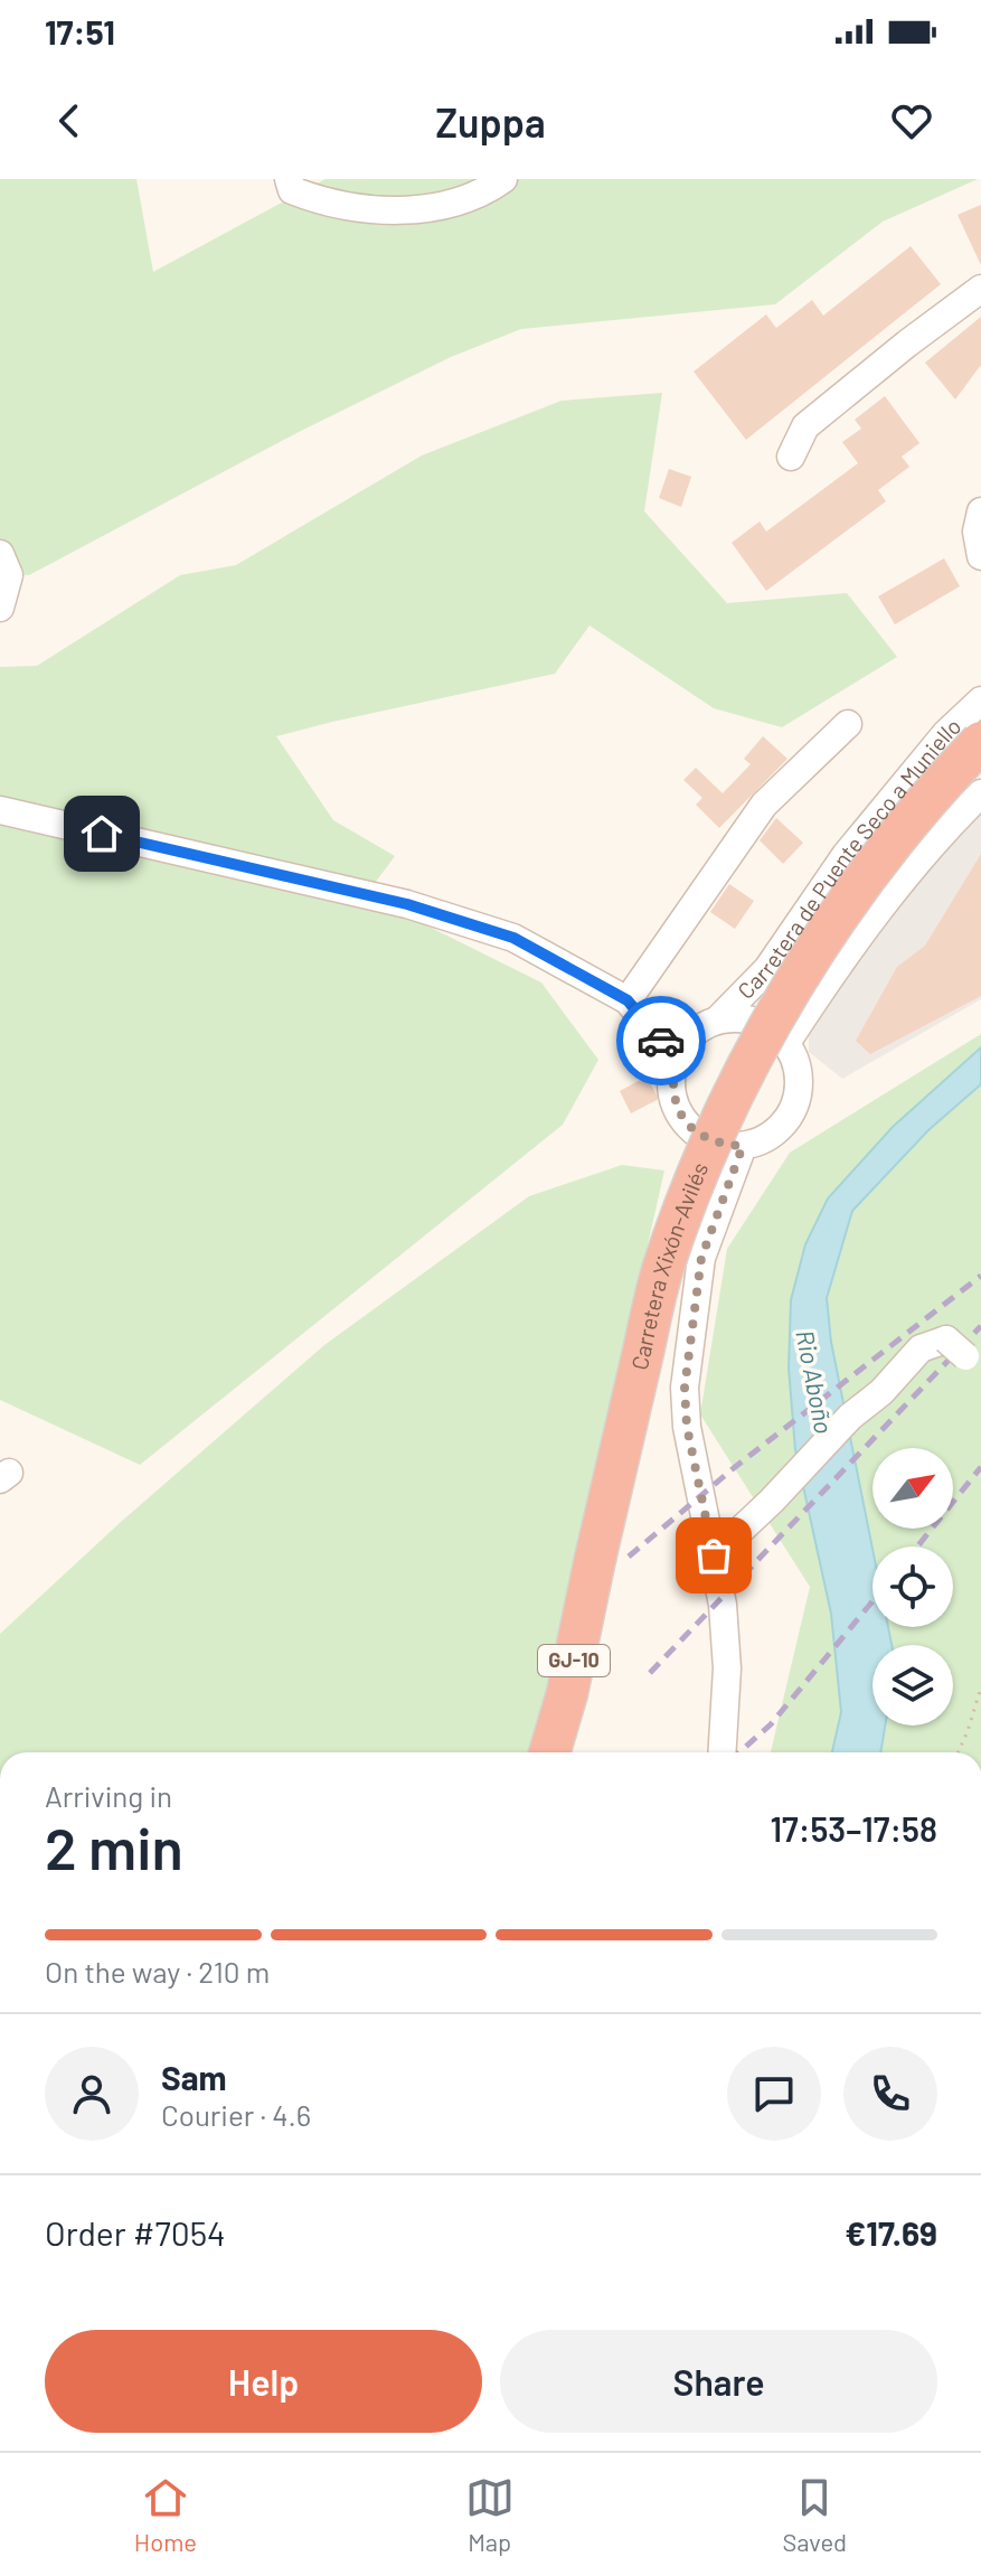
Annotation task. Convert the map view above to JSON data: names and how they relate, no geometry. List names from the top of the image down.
{
  "streets": {
    "highway": ["Carretera Xixón-Avilés", "GJ-10"],
    "street": ["Carretera de Puente Seco a Muniello"]
  },
  "water": ["Rio Aboño"],
  "north": "top right",
  "page": {
    "status": "17:51",
    "header": "Zuppa",
    "heading": ["2 min", "Arriving in", "17:53–17:58"],
    "panel": [
      "Sam",
      "Courier · 4.6",
      "Order #7054",
      "€17.69"
    ],
    "bar": "On the way · 210 m",
    "buttons": ["Help", "Share"],
    "tabs": ["Home", "Map", "Saved"]
  }
}
